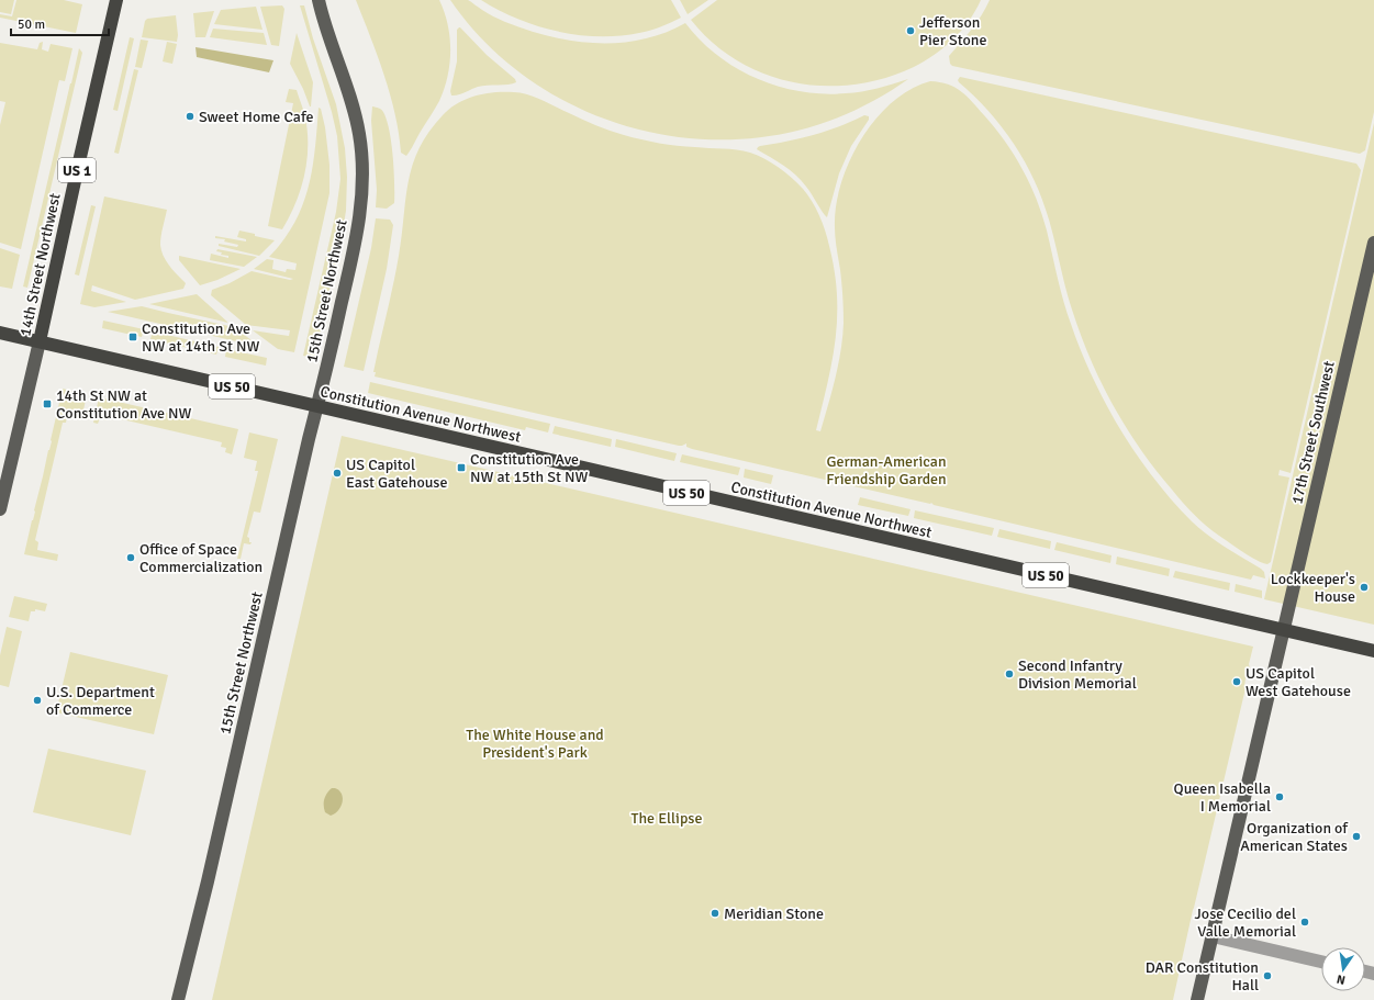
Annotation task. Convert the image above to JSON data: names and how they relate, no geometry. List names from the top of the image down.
{
  "streets": {
    "highway": [
      "US 1",
      "14th Street Northwest",
      "US 50",
      "Constitution Avenue Northwest"
    ],
    "main road": ["15th Street Northwest", "17th Street Southwest"]
  },
  "crossings": [
    ["14th Street Northwest", "Constitution Avenue Northwest"],
    ["15th Street Northwest", "Constitution Avenue Northwest"],
    ["Constitution Avenue Northwest", "17th Street Southwest"]
  ],
  "parks": ["German-American Friendship Garden", "The White House and President's Park", "The Ellipse"],
  "places": {
    "other": [
      "Jefferson Pier Stone",
      "Sweet Home Cafe",
      "US Capitol East Gatehouse",
      "Office of Space Commercialization",
      "Lockkeeper's House",
      "Second Infantry Division Memorial",
      "US Capitol West Gatehouse",
      "U.S. Department of Commerce",
      "Queen Isabella I Memorial",
      "Organization of American States",
      "Meridian Stone",
      "Jose Cecilio del Valle Memorial",
      "DAR Constitution Hall"
    ],
    "transit": ["Constitution Ave NW at 14th St NW", "14th St NW at Constitution Ave NW", "Constitution Ave NW at 15th St NW"]
  },
  "scale_bar": "50 m",
  "north": "bottom"
}
